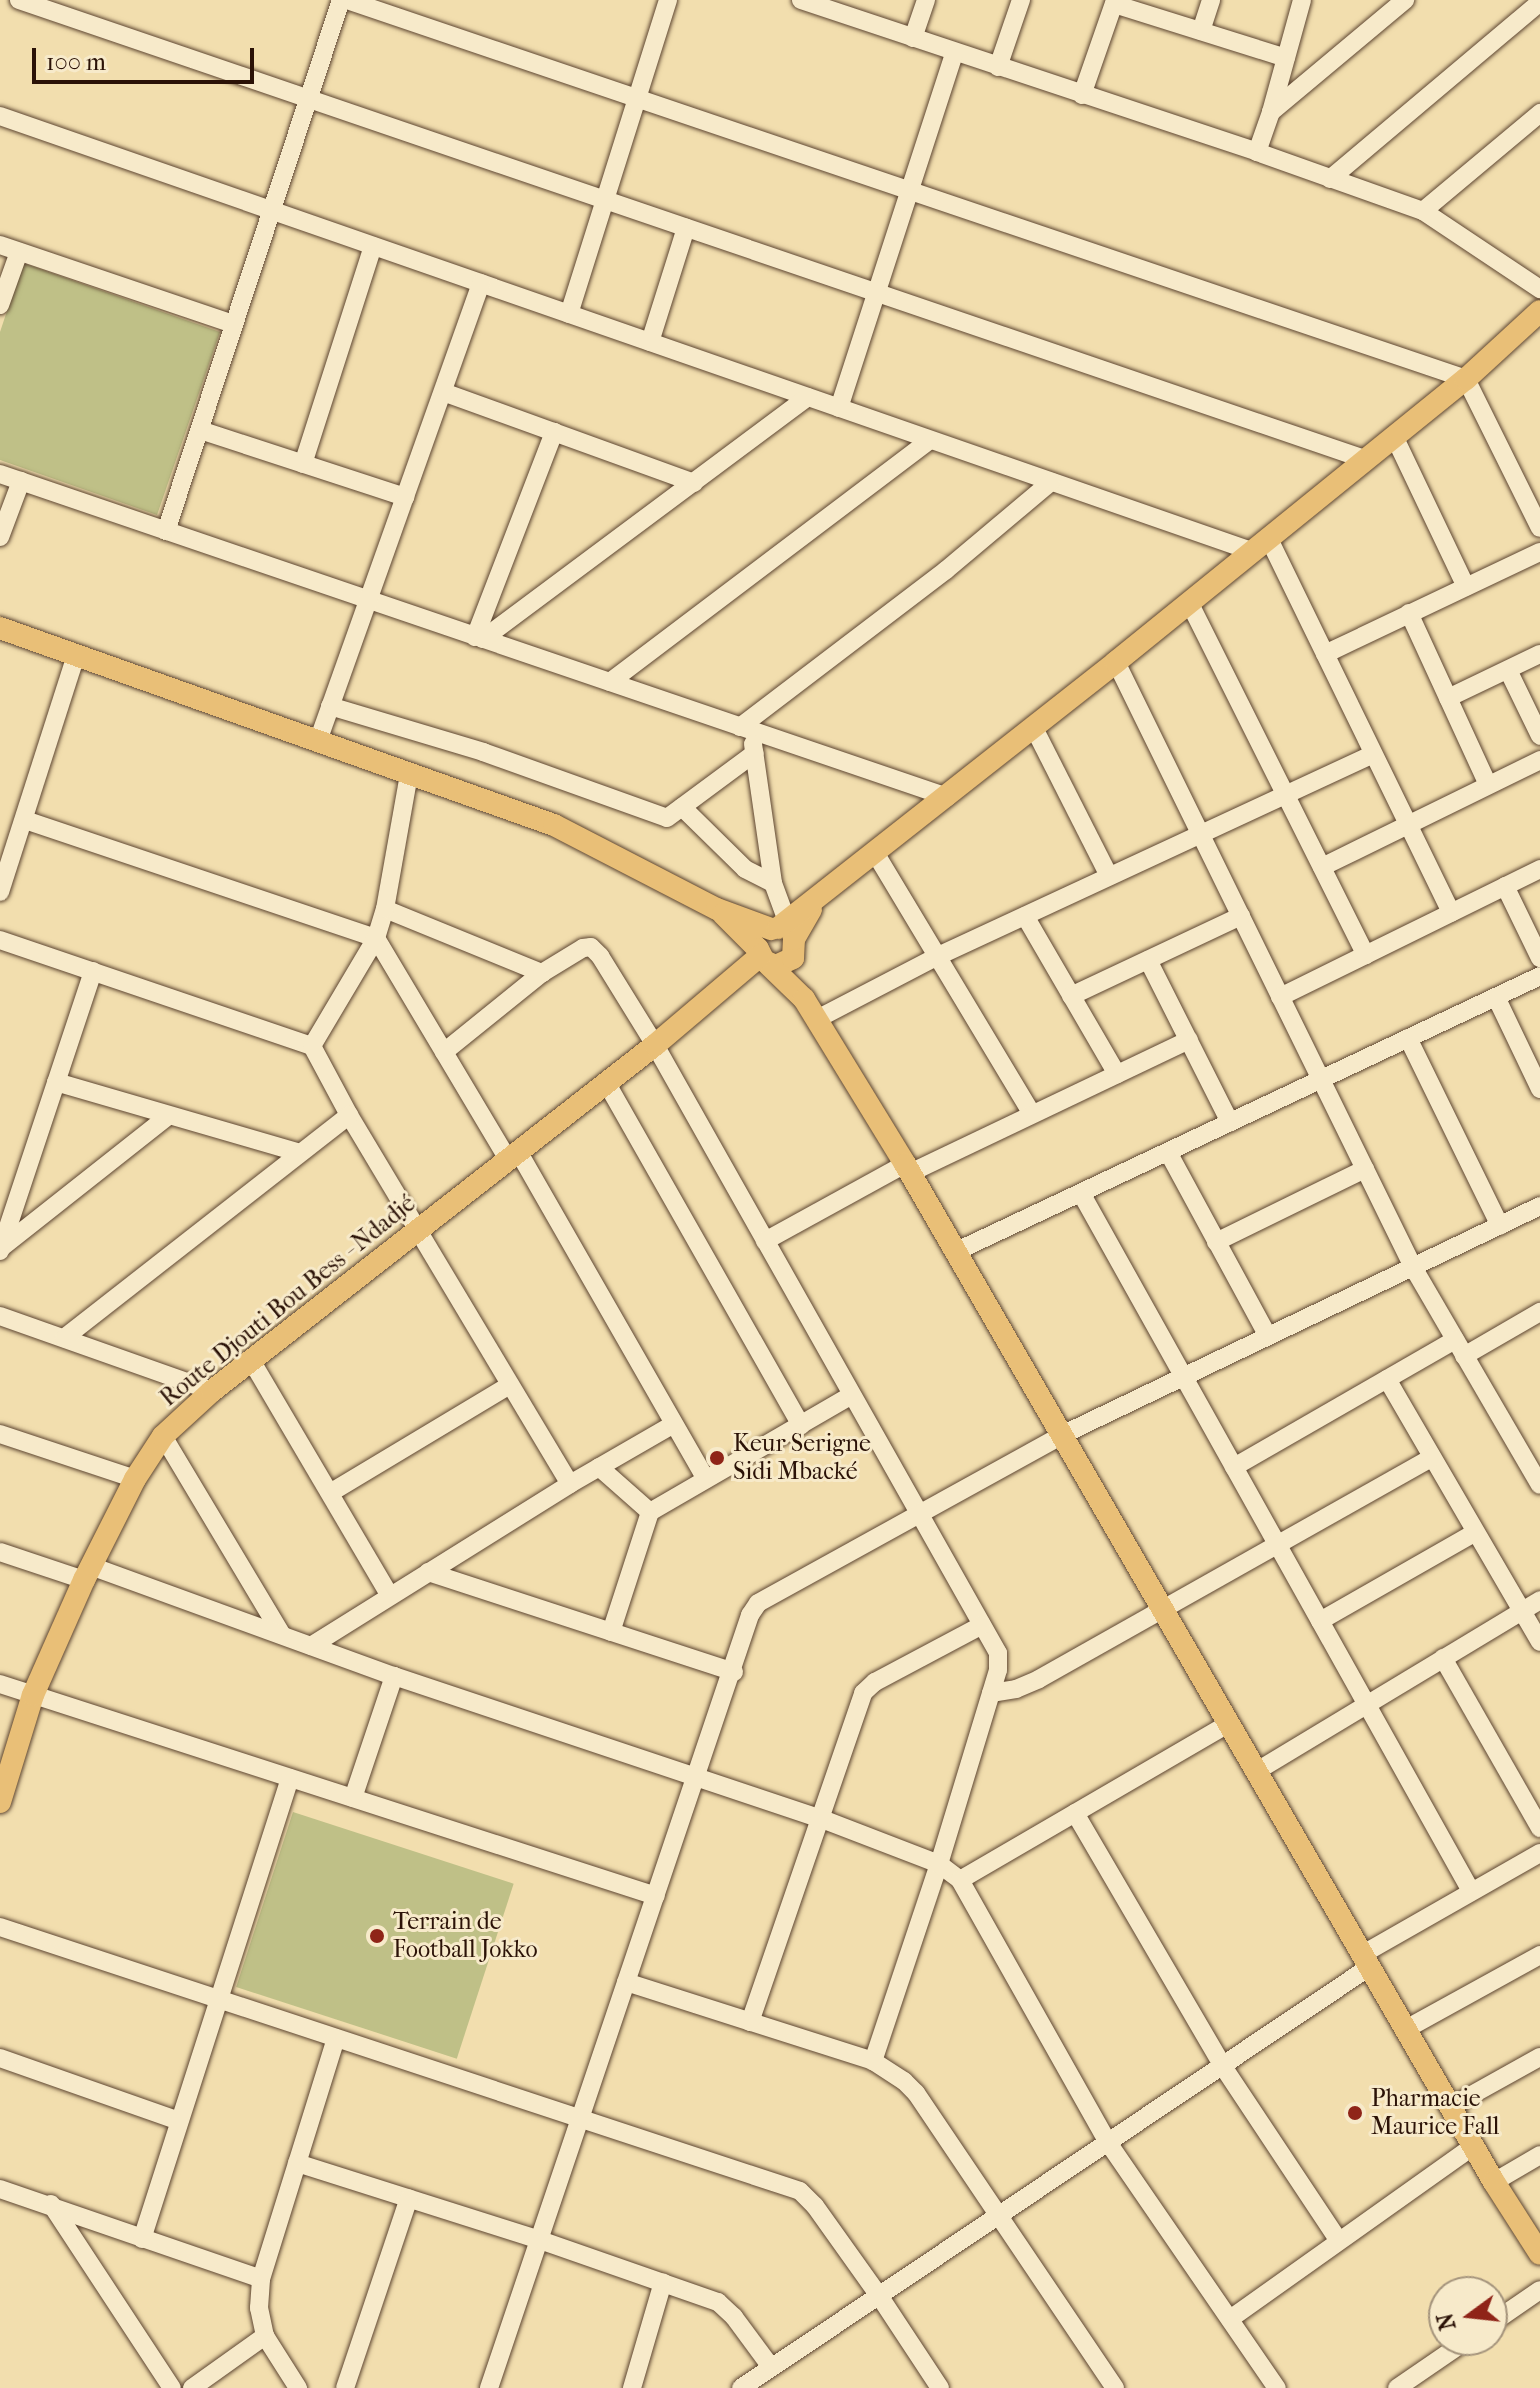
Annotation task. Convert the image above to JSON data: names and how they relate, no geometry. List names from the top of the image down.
{
  "streets": {
    "main road": ["Route Djouti Bou Bess - Ndadjé"]
  },
  "places": ["Keur Serigne Sidi Mbacké", "Terrain de Football Jokko", "Pharmacie Maurice Fall"],
  "scale_bar": "100 m",
  "north": "left"
}
